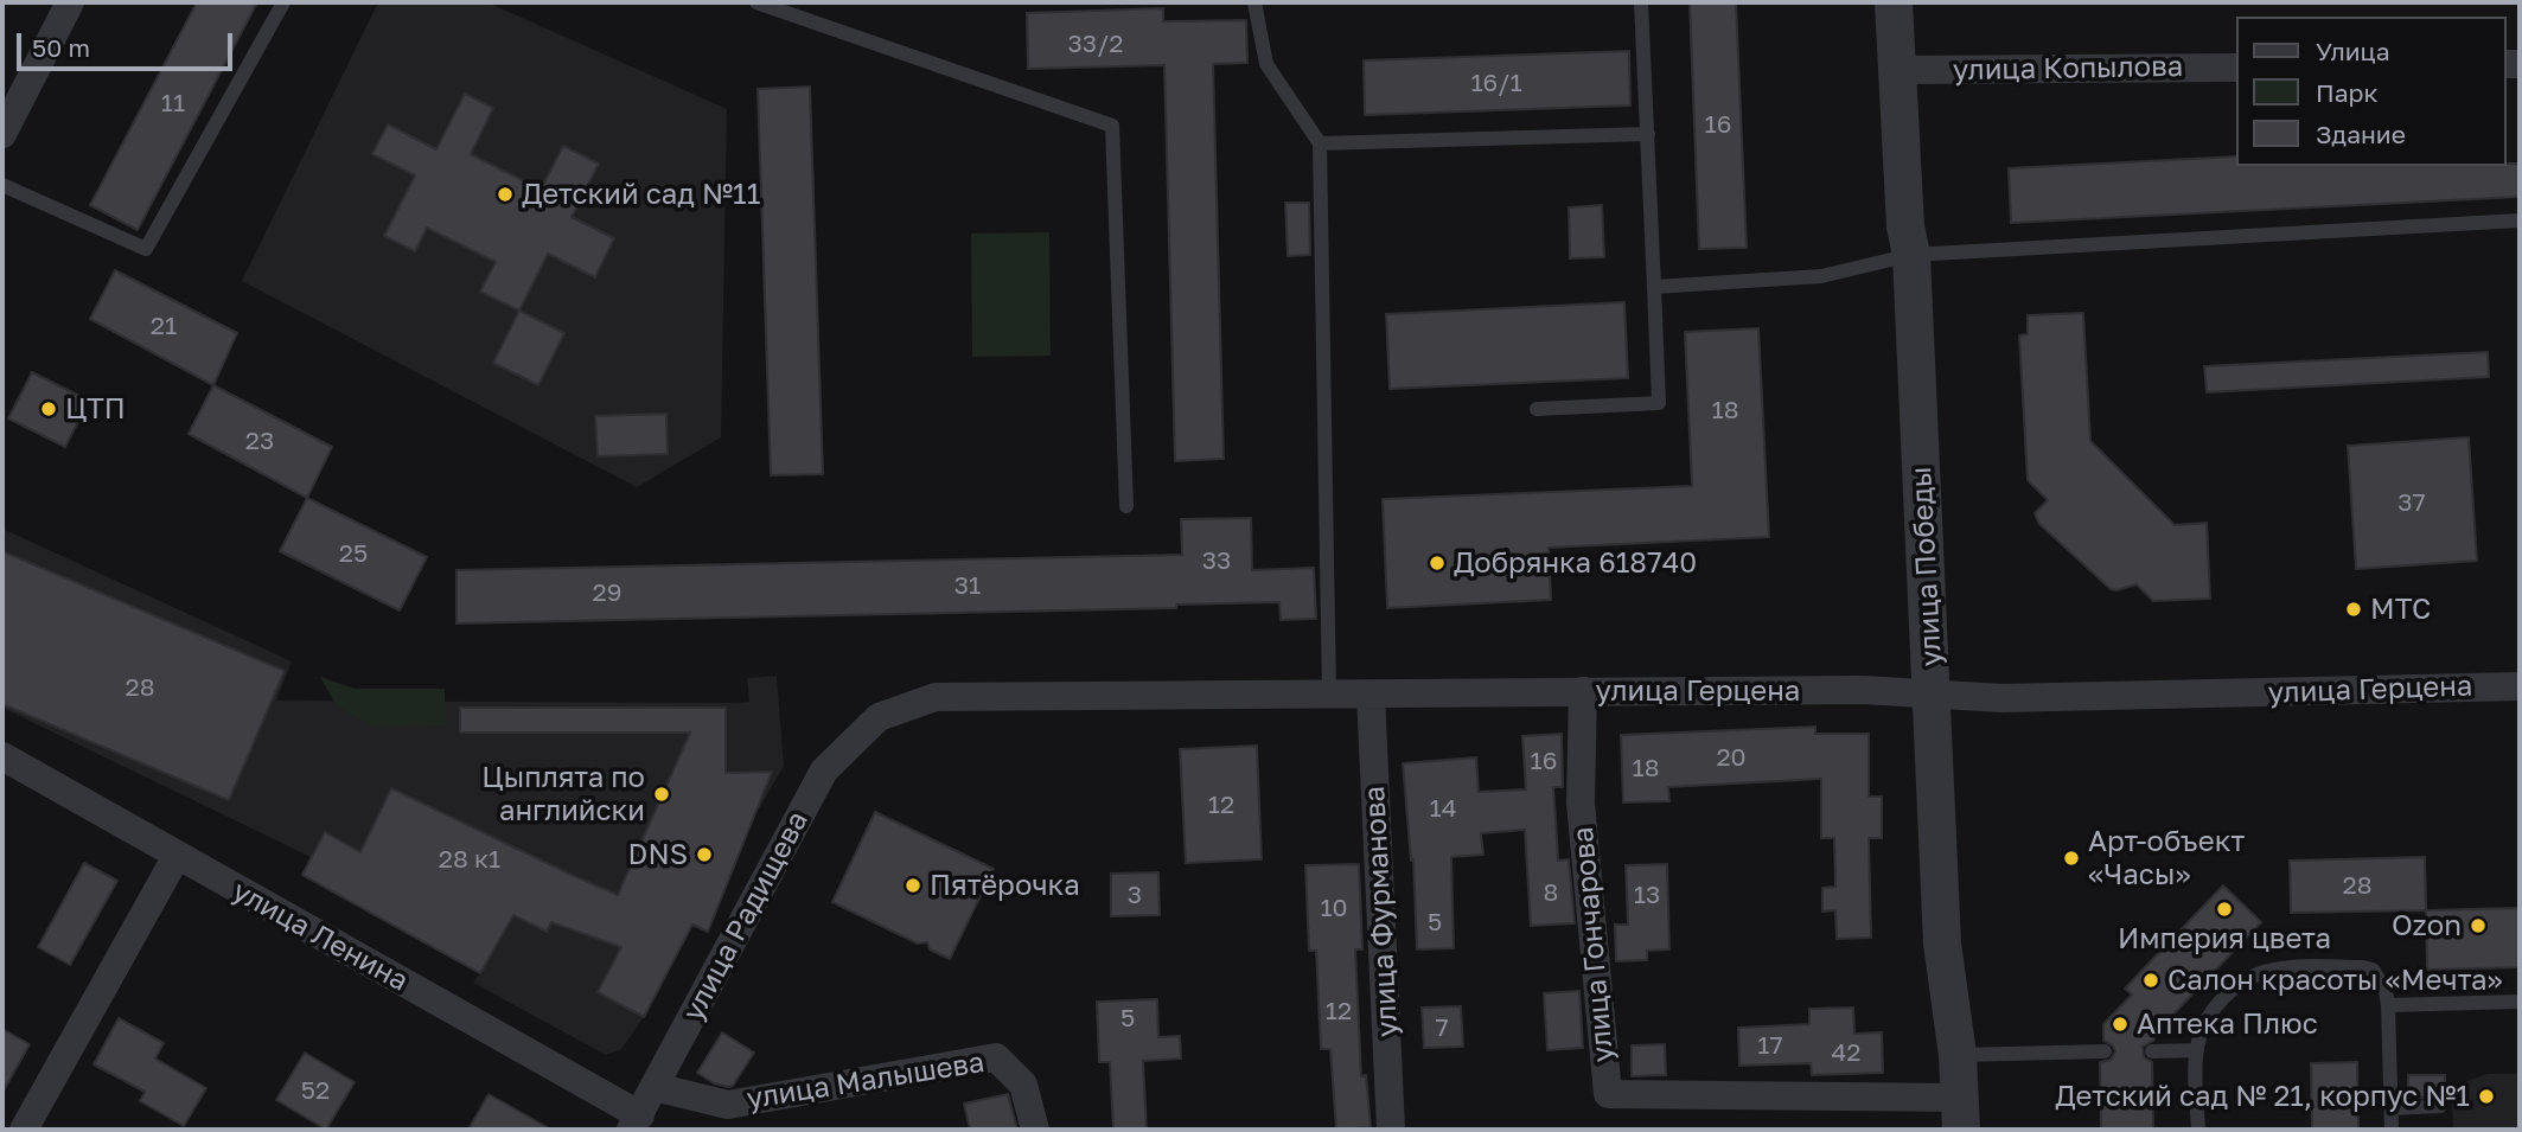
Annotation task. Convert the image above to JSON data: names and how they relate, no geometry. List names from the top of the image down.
{
  "streets": {
    "street": [
      "улица Копылова",
      "улица Победы",
      "улица Герцена",
      "улица Фурманова",
      "улица Радищева",
      "улица Ленина",
      "улица Гончарова",
      "улица Малышева"
    ]
  },
  "crossings": [
    ["улица Копылова", "улица Победы"],
    ["улица Победы", "улица Герцена"],
    ["улица Победы", "улица Гончарова"],
    ["улица Герцена", "улица Фурманова"],
    ["улица Герцена", "улица Радищева"],
    ["улица Герцена", "улица Гончарова"],
    ["улица Радищева", "улица Ленина"],
    ["улица Радищева", "улица Малышева"]
  ],
  "places": [
    "Детский сад №11",
    "ЦТП",
    "Добрянка 618740",
    "МТС",
    "Цыплята по английски",
    "DNS",
    "Арт-объект «Часы»",
    "Пятёрочка",
    "Империя цвета",
    "Ozon",
    "Салон красоты «Мечта»",
    "Аптека Плюс",
    "Детский сад № 21, корпус №1"
  ],
  "house_numbers": [
    "33/2",
    "16/1",
    "11",
    "16",
    "21",
    "18",
    "23",
    "37",
    "25",
    "33",
    "31",
    "29",
    "28",
    "20",
    "16",
    "18",
    "12",
    "14",
    "28 к1",
    "28",
    "8",
    "3",
    "13",
    "10",
    "5",
    "12",
    "5",
    "7",
    "17",
    "42",
    "52"
  ],
  "legend": ["Улица", "Парк", "Здание"],
  "scale_bar": "50 m"
}
